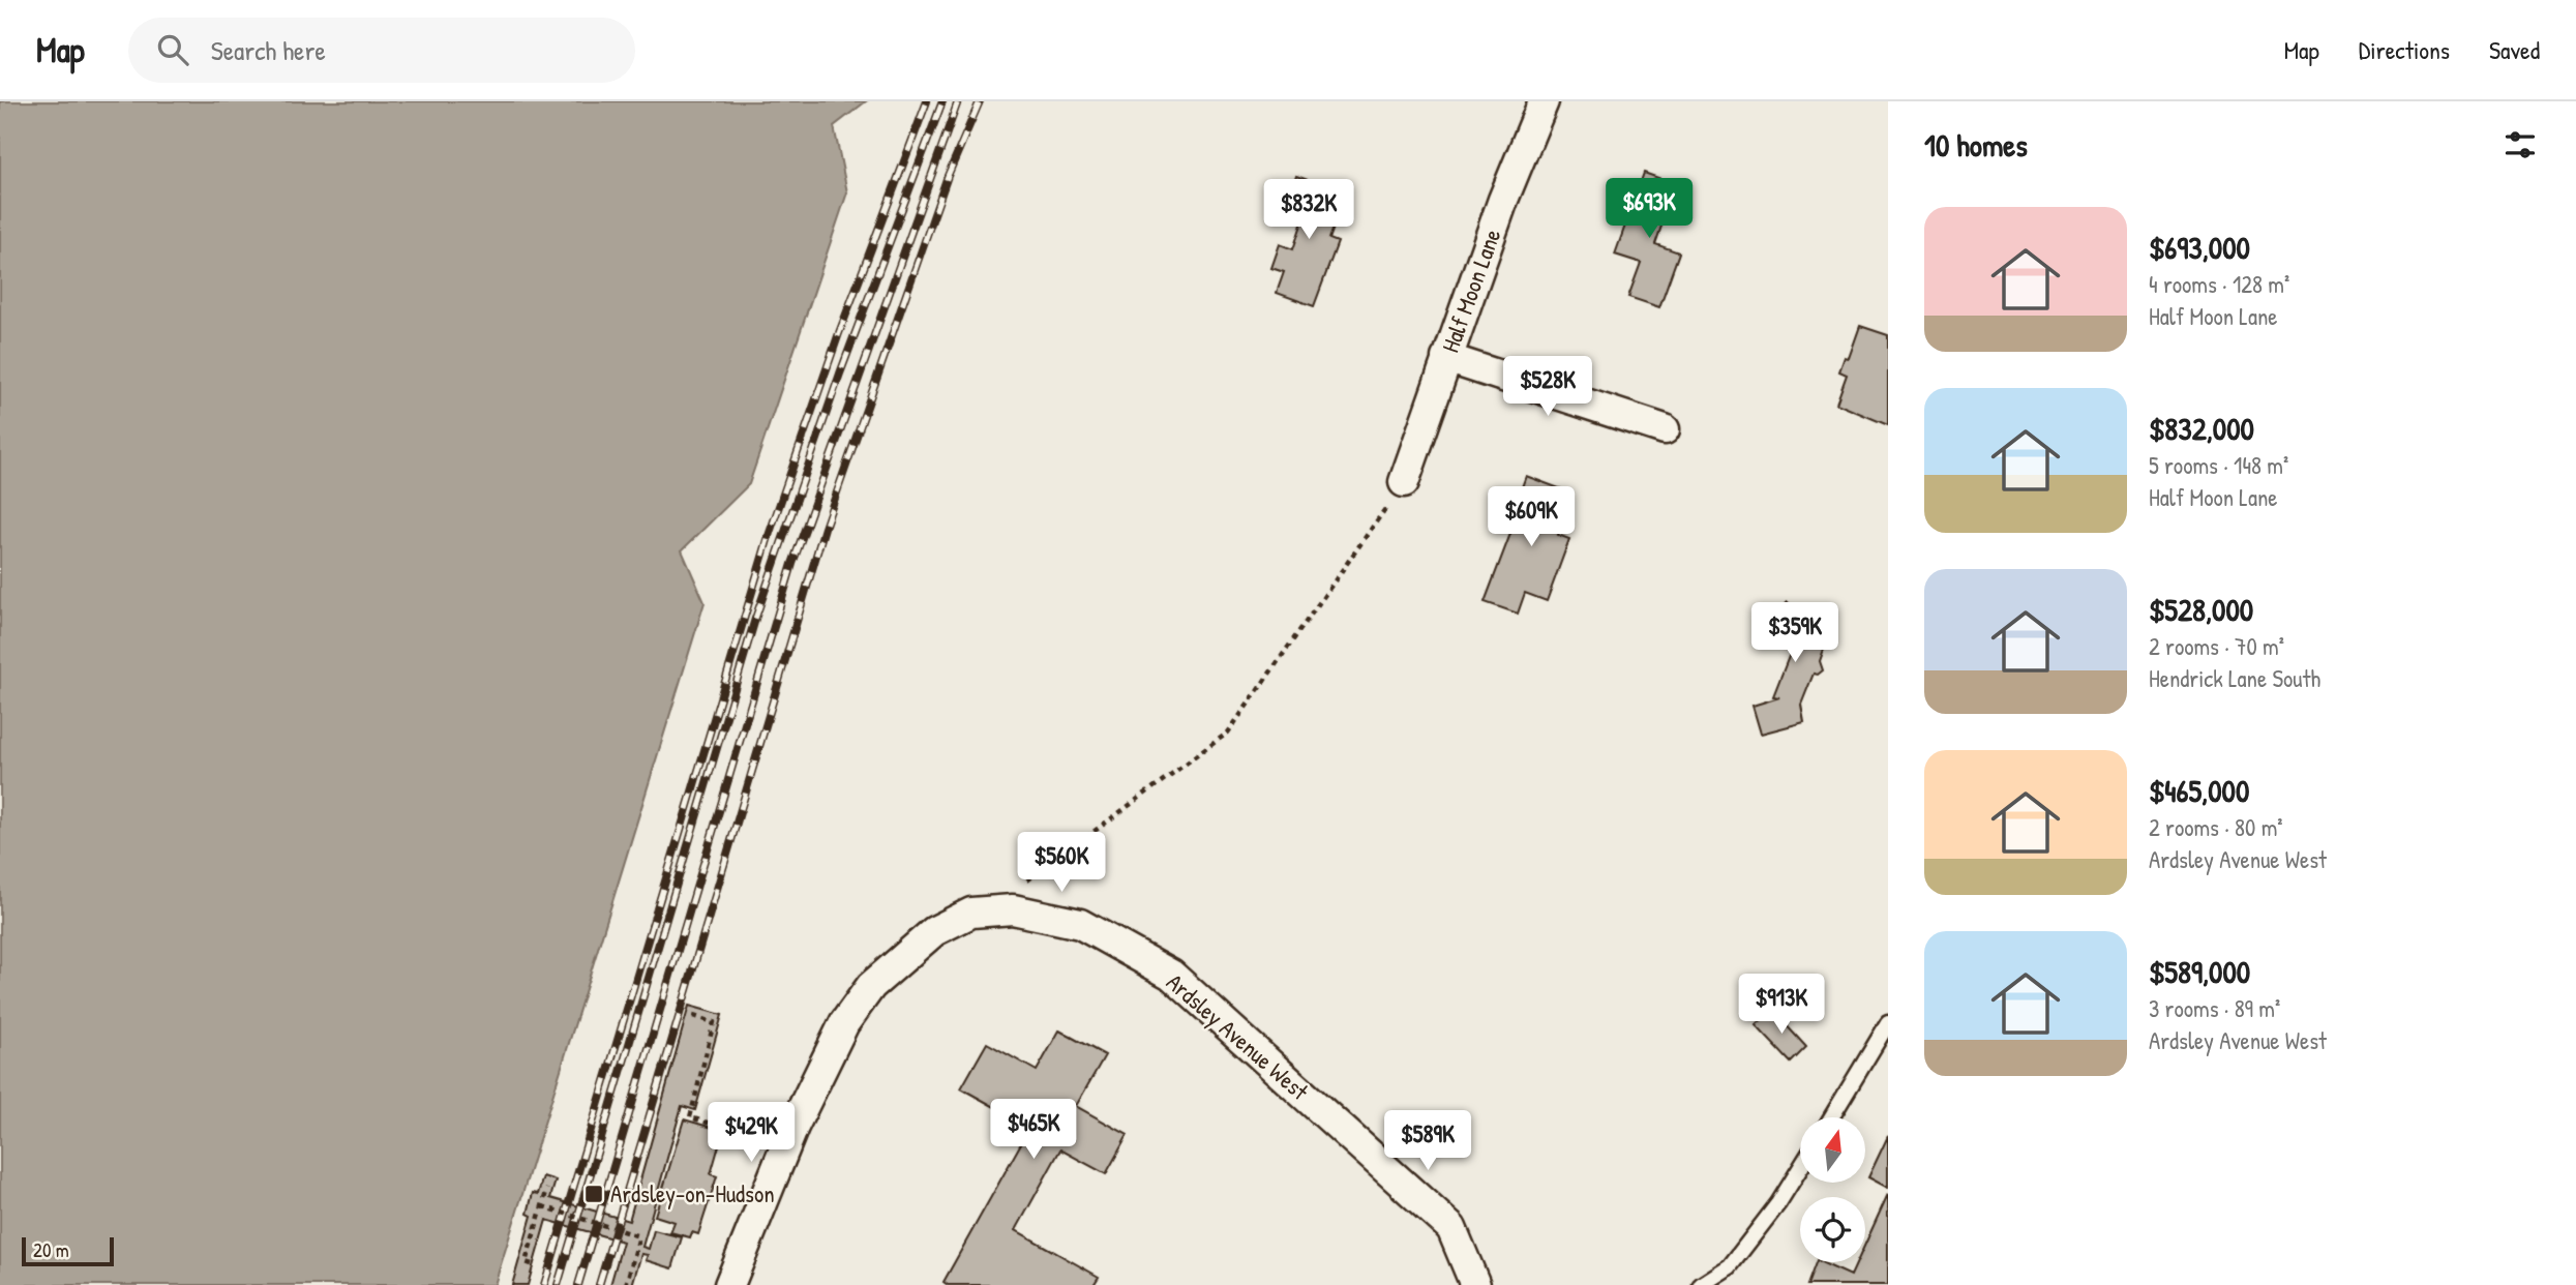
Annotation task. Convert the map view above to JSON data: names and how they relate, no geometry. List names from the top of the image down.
{
  "streets": {
    "street": ["Half Moon Lane", "Ardsley Avenue West"]
  },
  "places": {
    "transit": ["Ardsley-on-Hudson"]
  },
  "scale_bar": "20 m",
  "north": "top",
  "page": {
    "header": "Map",
    "search": "Search here",
    "nav": ["Map", "Directions", "Saved"],
    "heading": "10 homes",
    "price": [
      "$693K",
      "$832K",
      "$528K",
      "$609K",
      "$359K",
      "$560K",
      "$913K",
      "$465K",
      "$429K",
      "$589K"
    ],
    "list": [
      {
        "name": "$693,000",
        "note": "4 rooms · 128 m² · Half Moon Lane"
      },
      {
        "name": "$832,000",
        "note": "5 rooms · 148 m² · Half Moon Lane"
      },
      {
        "name": "$528,000",
        "note": "2 rooms · 70 m² · Hendrick Lane South"
      },
      {
        "name": "$465,000",
        "note": "2 rooms · 80 m² · Ardsley Avenue West"
      },
      {
        "name": "$589,000",
        "note": "3 rooms · 89 m² · Ardsley Avenue West"
      }
    ],
    "scale": "20 m"
  }
}
